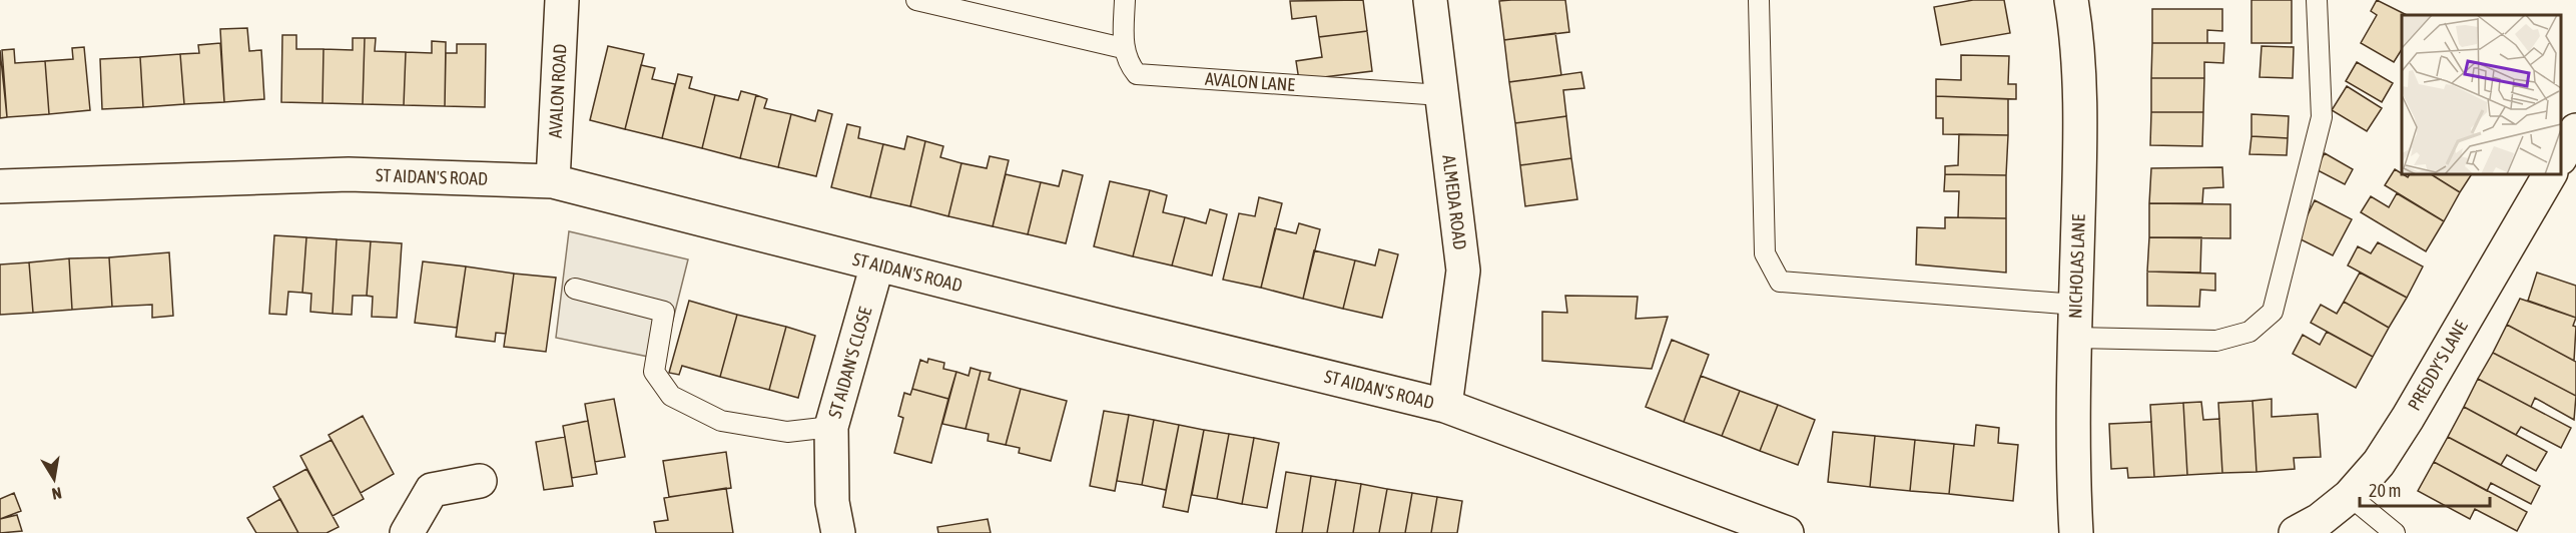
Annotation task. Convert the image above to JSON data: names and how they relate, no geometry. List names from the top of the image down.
{
  "streets": {
    "street": [
      "AVALON ROAD",
      "ST AIDAN'S ROAD",
      "ALMEDA ROAD",
      "NICHOLAS LANE",
      "ST AIDAN'S CLOSE",
      "PREDDY'S LANE"
    ],
    "lane": ["AVALON LANE"]
  },
  "crossings": [
    ["AVALON LANE", "ALMEDA ROAD"],
    ["AVALON ROAD", "ST AIDAN'S ROAD"],
    ["ST AIDAN'S ROAD", "ALMEDA ROAD"],
    ["ST AIDAN'S ROAD", "ST AIDAN'S CLOSE"]
  ],
  "scale_bar": "20 m",
  "north": "bottom"
}
